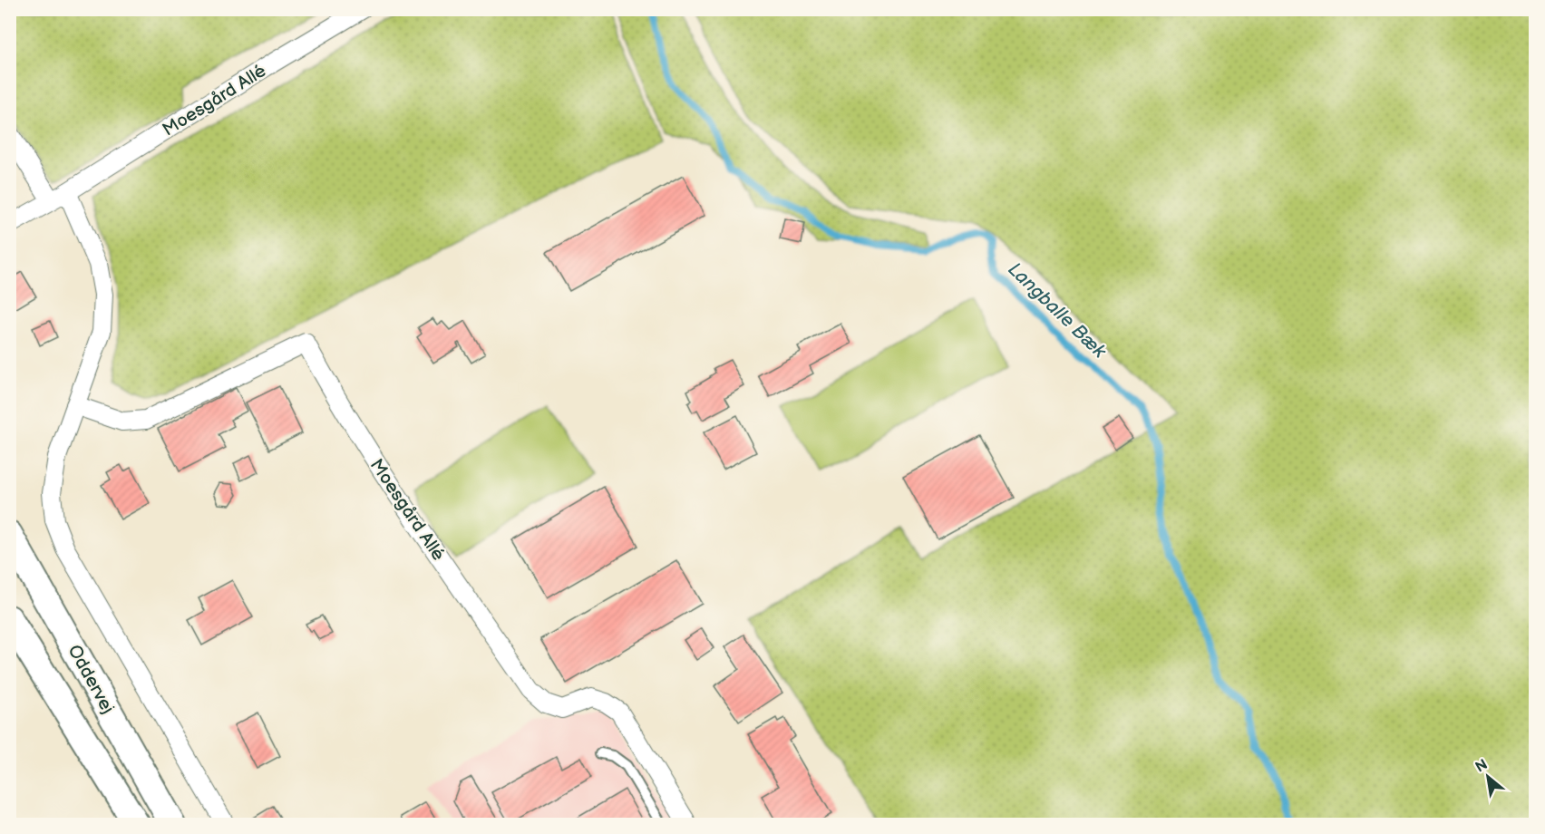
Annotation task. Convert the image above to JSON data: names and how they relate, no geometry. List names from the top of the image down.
{
  "streets": {
    "main road": ["Oddervej"],
    "street": ["Moesgård Allé"]
  },
  "water": ["Langballe Bæk"],
  "north": "top left"
}
